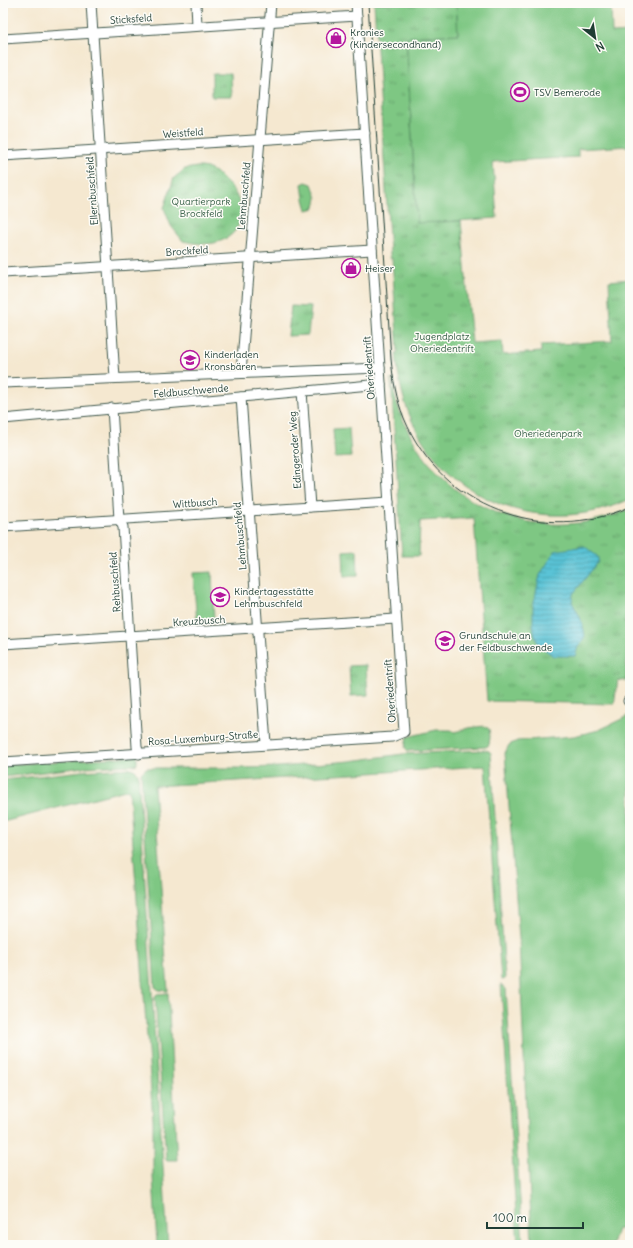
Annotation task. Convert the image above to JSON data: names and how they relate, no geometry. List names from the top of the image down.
{
  "streets": {
    "street": [
      "Sticksfeld",
      "Weistfeld",
      "Ellernbuschfeld",
      "Lehmbuschfeld",
      "Brockfeld",
      "Oheriedentrift",
      "Feldbuschwende",
      "Edingeroder Weg",
      "Wittbusch",
      "Rehbuschfeld",
      "Kreuzbusch",
      "Rosa-Luxemburg-Straße"
    ]
  },
  "crossings": [
    ["Sticksfeld", "Ellernbuschfeld"],
    ["Sticksfeld", "Lehmbuschfeld"],
    ["Sticksfeld", "Oheriedentrift"],
    ["Weistfeld", "Ellernbuschfeld"],
    ["Weistfeld", "Lehmbuschfeld"],
    ["Weistfeld", "Oheriedentrift"],
    ["Ellernbuschfeld", "Brockfeld"],
    ["Ellernbuschfeld", "Feldbuschwende"],
    ["Lehmbuschfeld", "Brockfeld"],
    ["Lehmbuschfeld", "Feldbuschwende"],
    ["Lehmbuschfeld", "Wittbusch"],
    ["Lehmbuschfeld", "Kreuzbusch"],
    ["Lehmbuschfeld", "Rosa-Luxemburg-Straße"],
    ["Brockfeld", "Oheriedentrift"],
    ["Oheriedentrift", "Feldbuschwende"],
    ["Oheriedentrift", "Wittbusch"],
    ["Oheriedentrift", "Kreuzbusch"],
    ["Oheriedentrift", "Rosa-Luxemburg-Straße"],
    ["Feldbuschwende", "Edingeroder Weg"],
    ["Feldbuschwende", "Rehbuschfeld"],
    ["Edingeroder Weg", "Wittbusch"],
    ["Wittbusch", "Rehbuschfeld"],
    ["Rehbuschfeld", "Kreuzbusch"],
    ["Rehbuschfeld", "Rosa-Luxemburg-Straße"]
  ],
  "parks": ["Quartierpark Brockfeld", "Jugendplatz Oheriedentrift", "Oheriedenpark"],
  "places": {
    "shop": ["Kronies (Kindersecondhand)", "Heiser"],
    "sports": ["TSV Bemerode"],
    "school or university": ["Kinderladen Kronsbären", "Kindertagesstätte Lehmbuschfeld", "Grundschule an der Feldbuschwende"]
  },
  "scale_bar": "100 m",
  "north": "bottom right"
}
